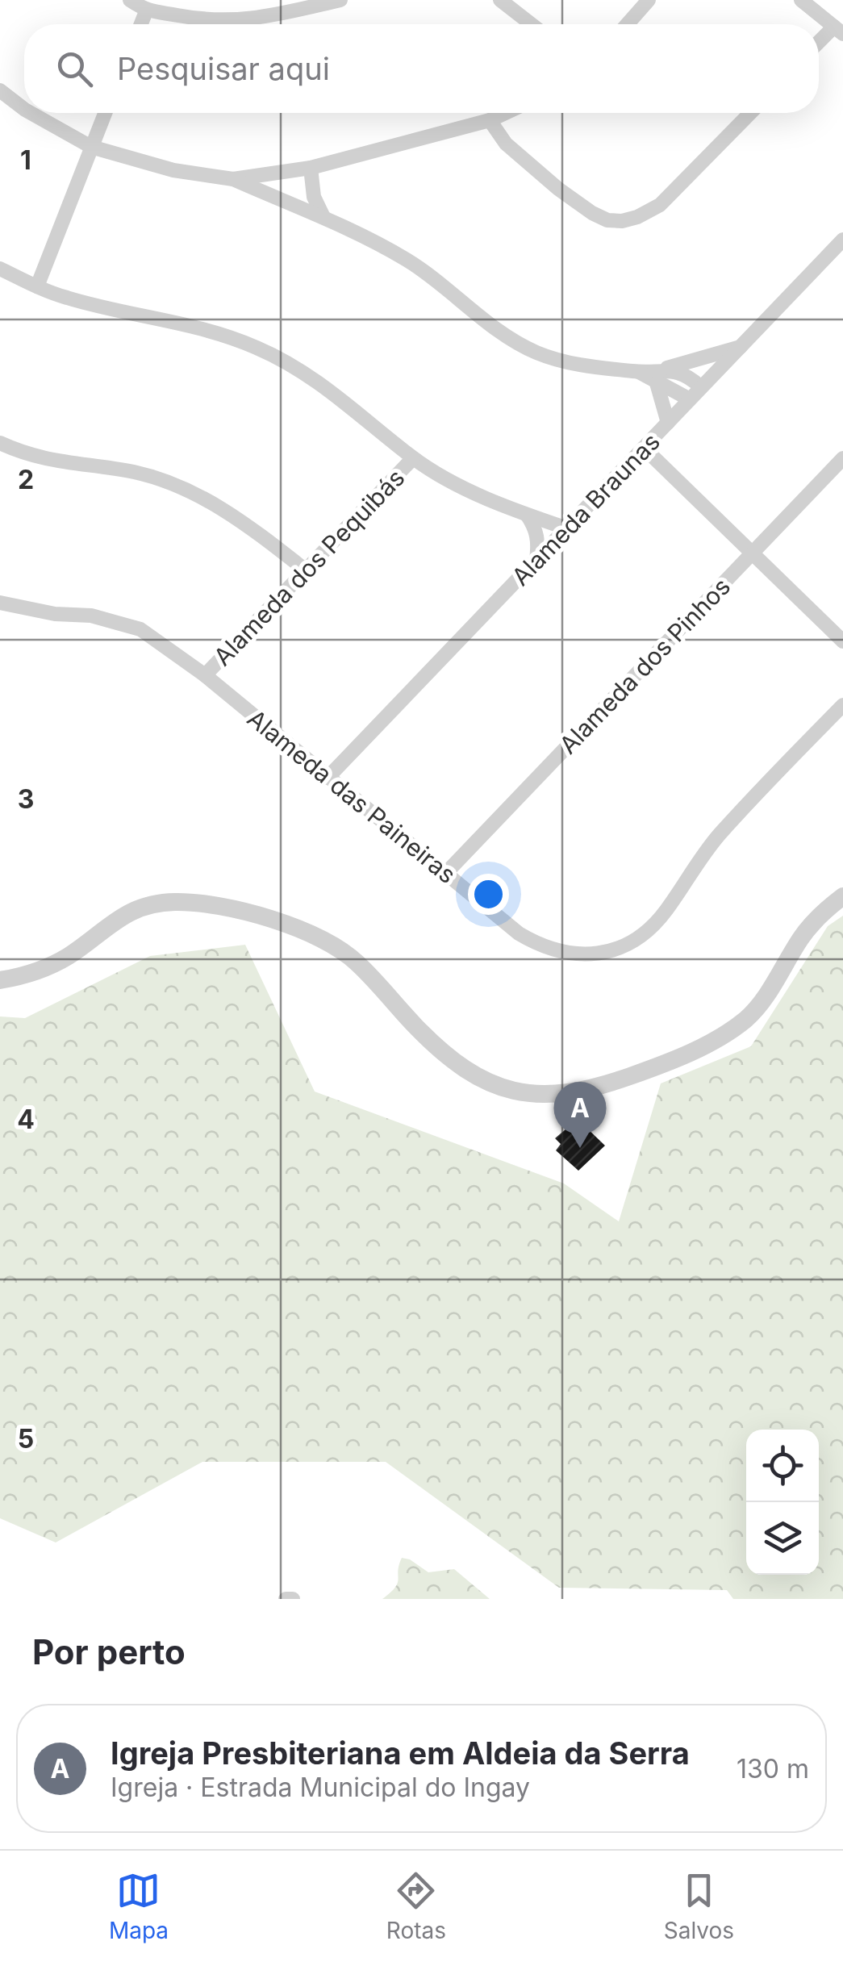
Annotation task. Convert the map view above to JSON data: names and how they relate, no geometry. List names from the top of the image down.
{
  "streets": {
    "street": [
      "Alameda Braunas",
      "Alameda dos Pequibás",
      "Alameda dos Pinhos",
      "Alameda das Paineiras"
    ]
  },
  "crossings": [
    ["Alameda Braunas", "Alameda das Paineiras"],
    ["Alameda dos Pequibás", "Alameda das Paineiras"],
    ["Alameda dos Pinhos", "Alameda das Paineiras"]
  ],
  "page": {
    "search": "Pesquisar aqui",
    "pins": "A",
    "heading": "Por perto",
    "list": [
      {
        "mark": "A",
        "name": "Igreja Presbiteriana em Aldeia da Serra",
        "note": "Igreja · Estrada Municipal do Ingay",
        "value": "130 m"
      }
    ],
    "nav": ["Mapa", "Rotas", "Salvos"]
  },
  "grid": {
    "rows": [
      "1",
      "2",
      "3",
      "4",
      "5"
    ]
  }
}
